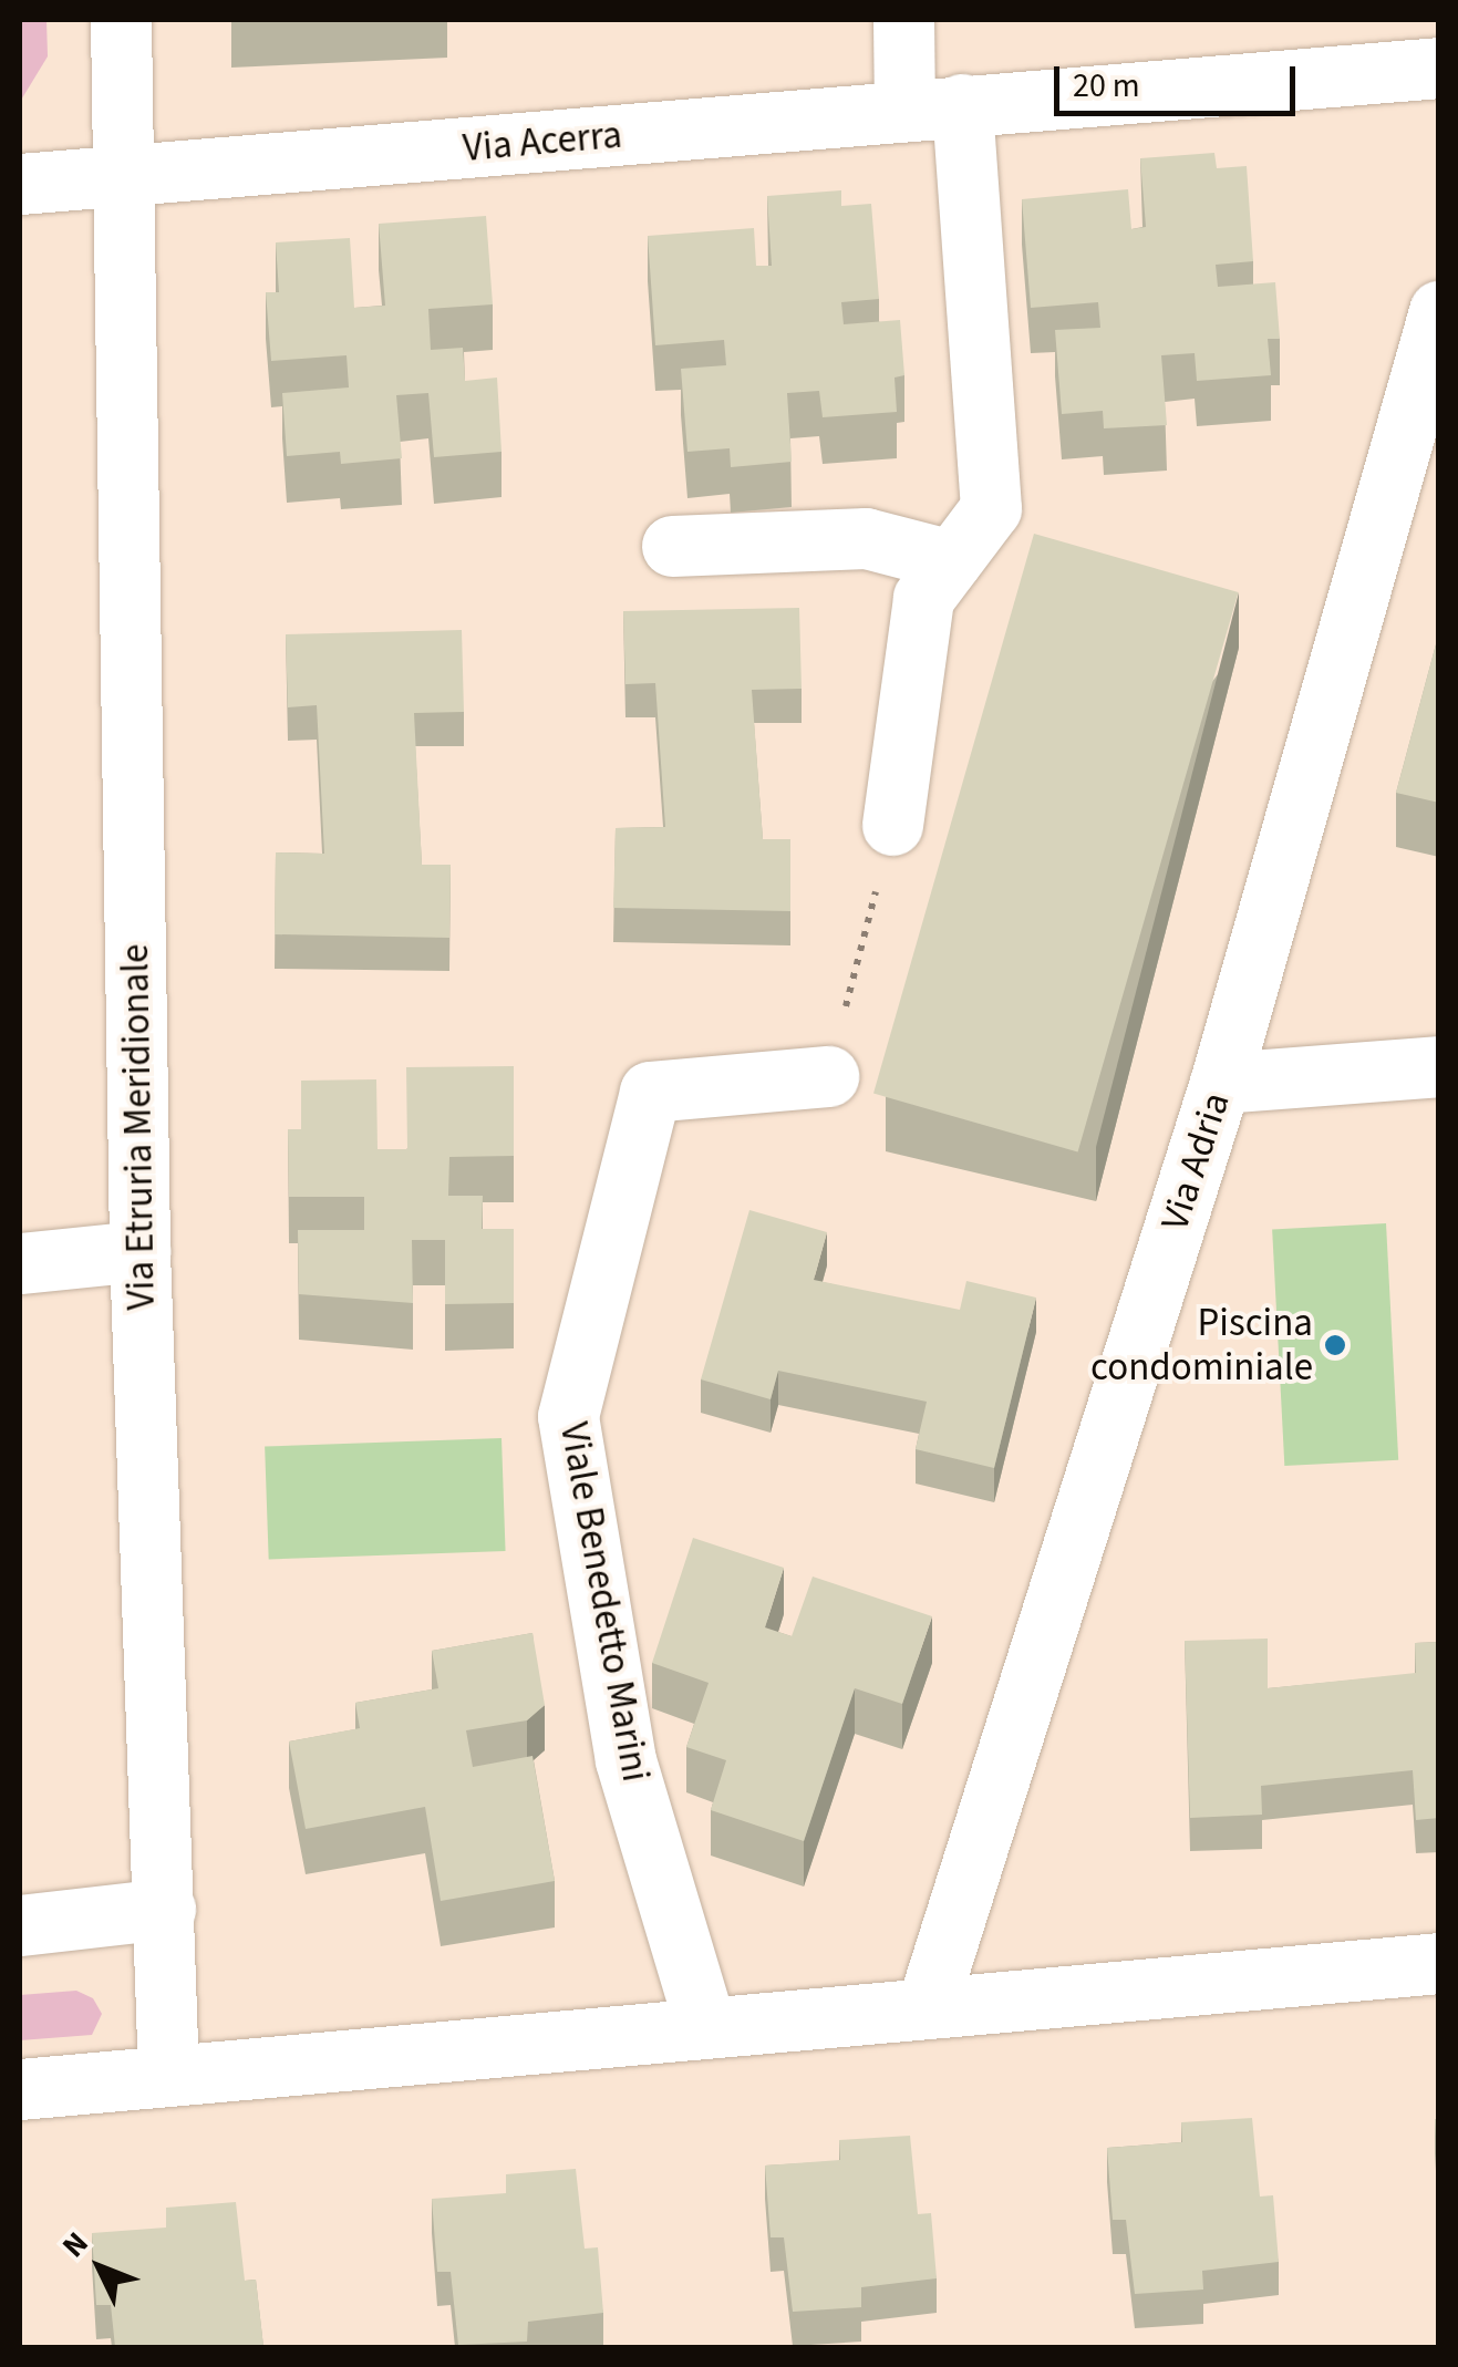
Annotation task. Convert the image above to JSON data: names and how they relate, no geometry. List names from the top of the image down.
{
  "streets": {
    "street": [
      "Via Acerra",
      "Via Etruria Meridionale",
      "Via Adria",
      "Viale Benedetto Marini"
    ]
  },
  "crossings": [
    ["Via Acerra", "Via Etruria Meridionale"]
  ],
  "places": ["Piscina condominiale"],
  "scale_bar": "20 m",
  "north": "top left"
}
